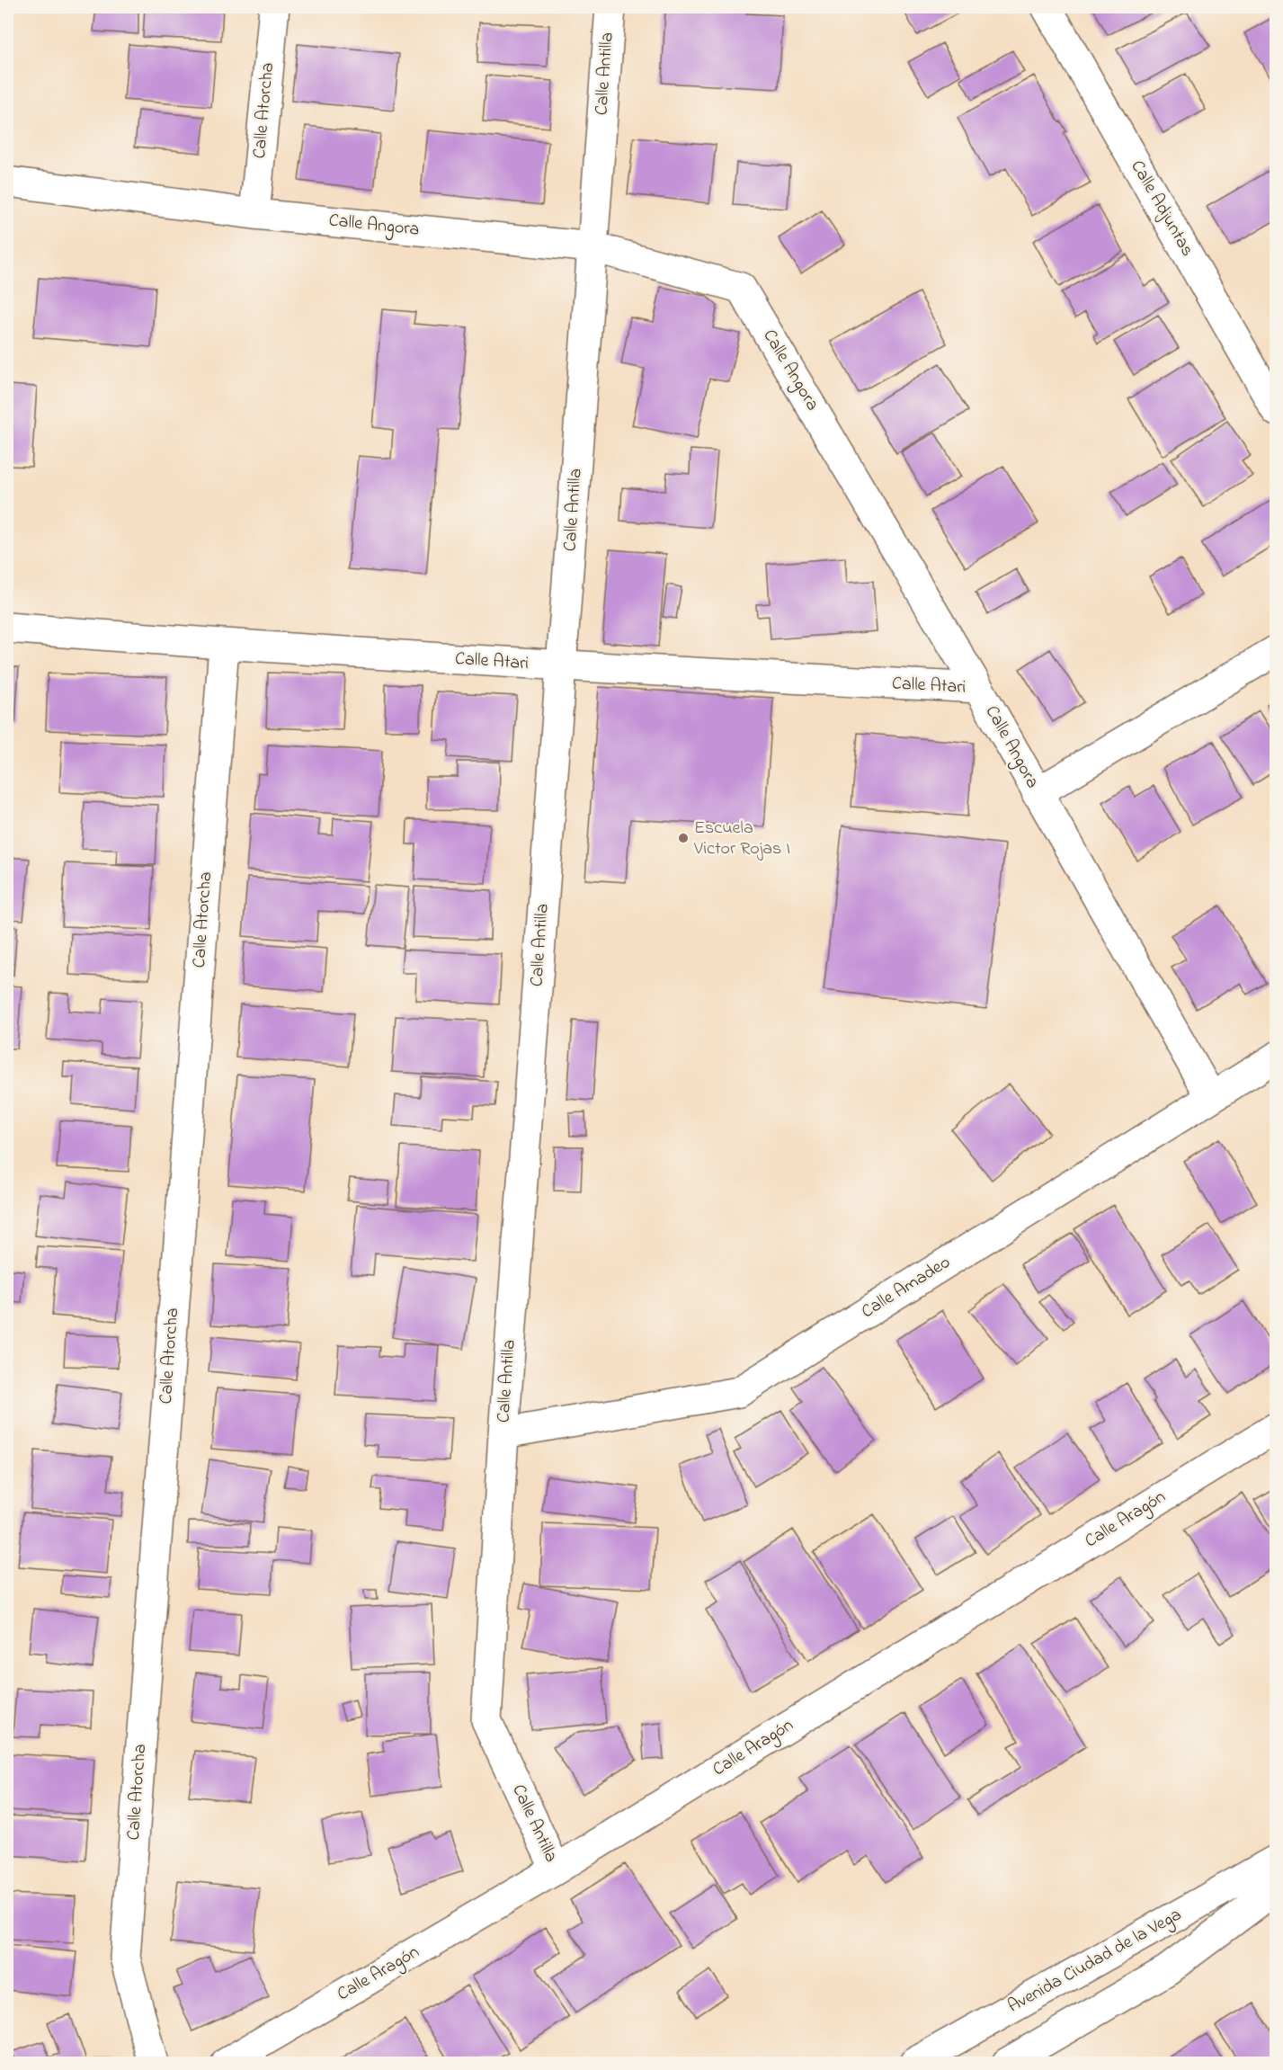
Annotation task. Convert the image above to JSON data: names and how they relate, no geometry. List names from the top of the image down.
{
  "streets": {
    "street": [
      "Calle Antilla",
      "Calle Atorcha",
      "Calle Adjuntas",
      "Calle Angora",
      "Calle Atari",
      "Calle Amadeo",
      "Calle Aragón",
      "Avenida Ciudad de la Vega"
    ]
  },
  "crossings": [
    ["Calle Antilla", "Calle Angora"],
    ["Calle Antilla", "Calle Atari"],
    ["Calle Antilla", "Calle Amadeo"],
    ["Calle Antilla", "Calle Aragón"],
    ["Calle Atorcha", "Calle Angora"],
    ["Calle Atorcha", "Calle Atari"],
    ["Calle Angora", "Calle Atari"],
    ["Calle Angora", "Calle Amadeo"]
  ],
  "places": ["Escuela Victor Rojas I"]
}
